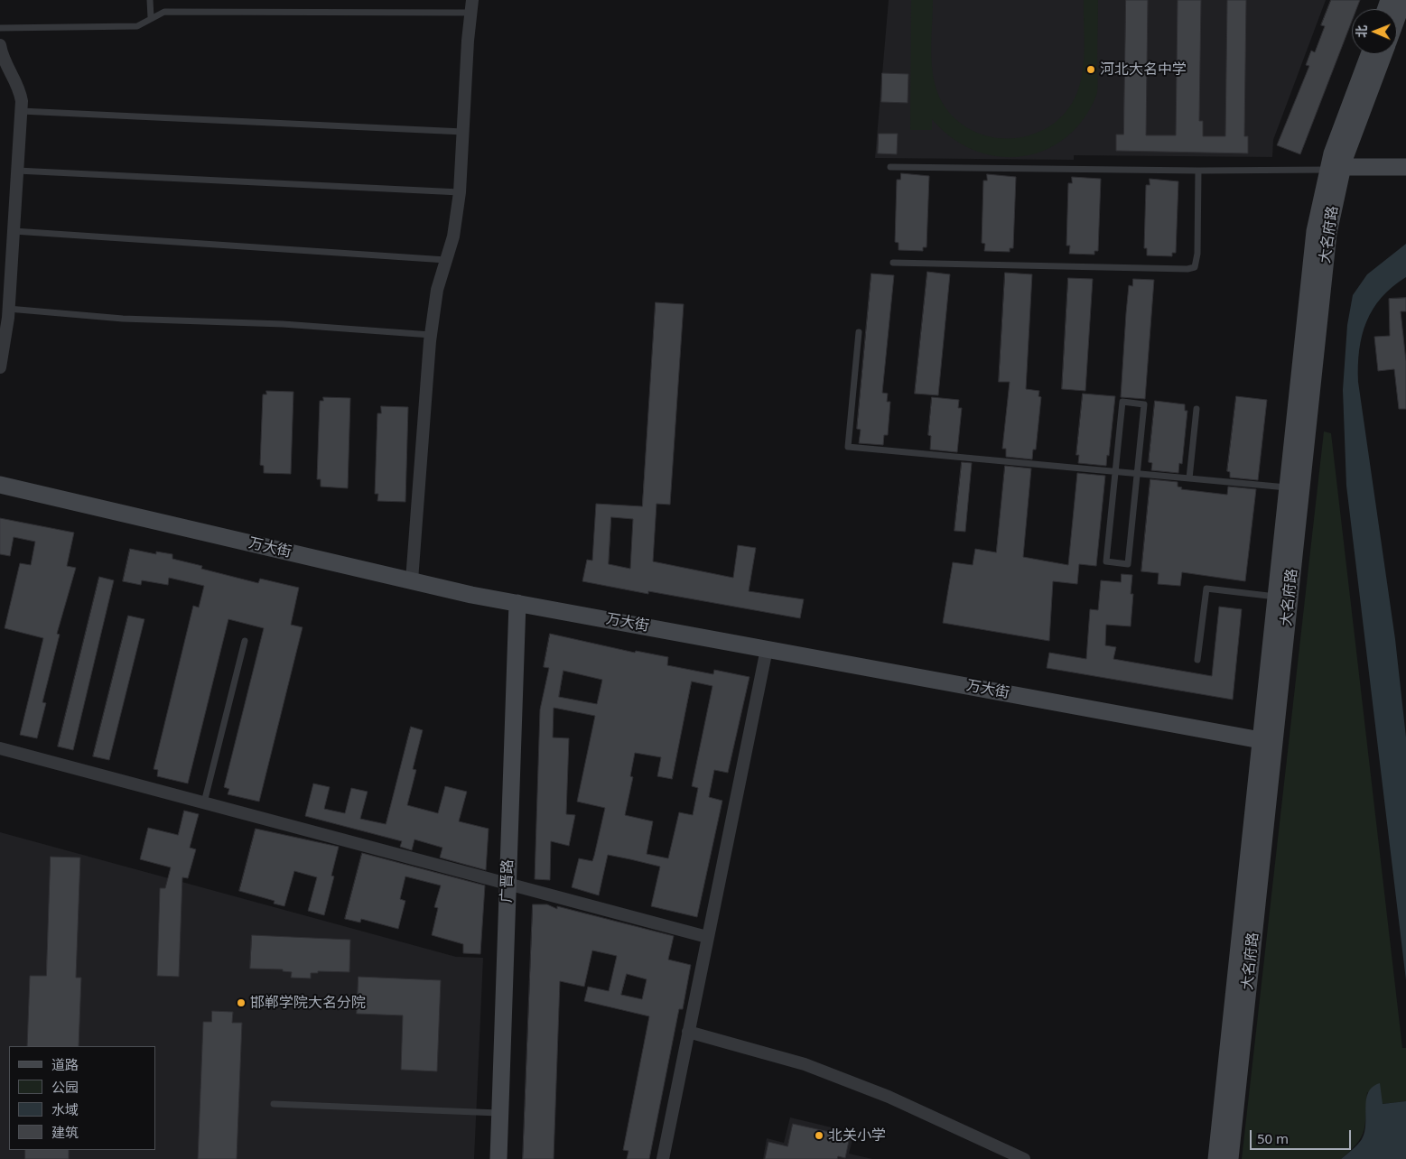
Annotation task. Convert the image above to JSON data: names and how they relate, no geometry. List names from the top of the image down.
{
  "streets": {
    "street": ["大名府路", "万大街", "广晋路"]
  },
  "crossings": [
    ["大名府路", "万大街"],
    ["万大街", "广晋路"]
  ],
  "places": ["河北大名中学", "邯郸学院大名分院", "北关小学"],
  "legend": [
    "道路",
    "公园",
    "水域",
    "建筑"
  ],
  "scale_bar": "50 m",
  "north": "left"
}
